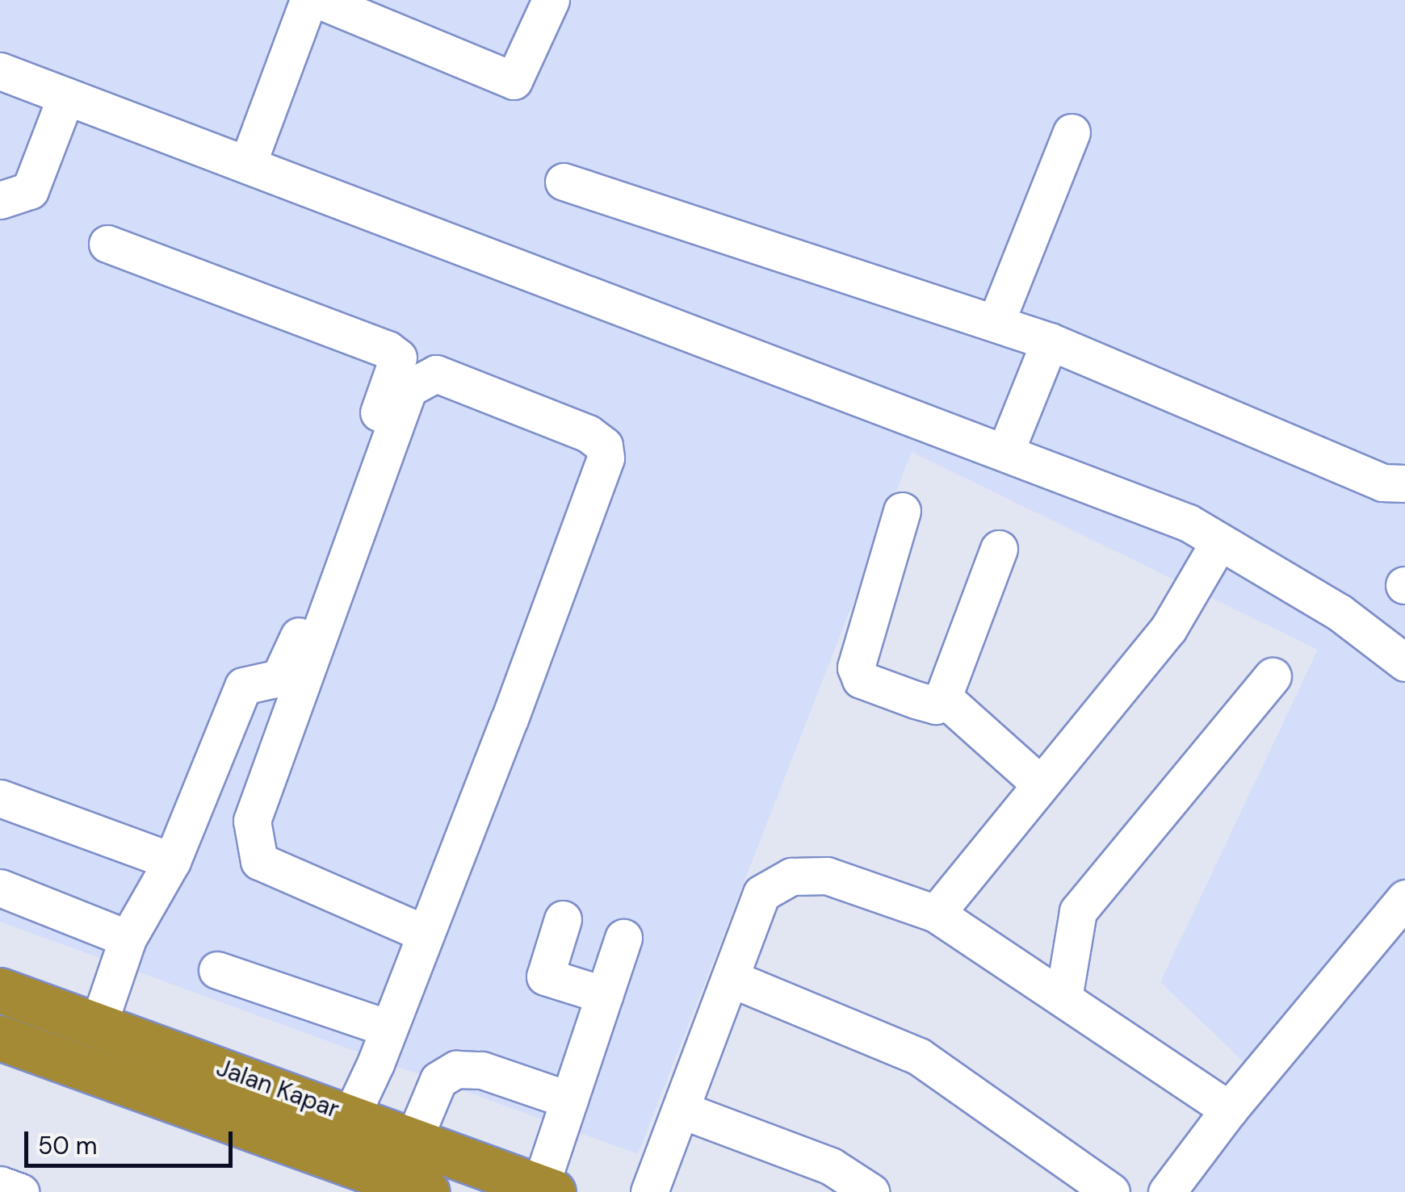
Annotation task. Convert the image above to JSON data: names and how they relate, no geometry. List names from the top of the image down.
{
  "streets": {
    "highway": ["Jalan Kapar"]
  },
  "scale_bar": "50 m"
}
